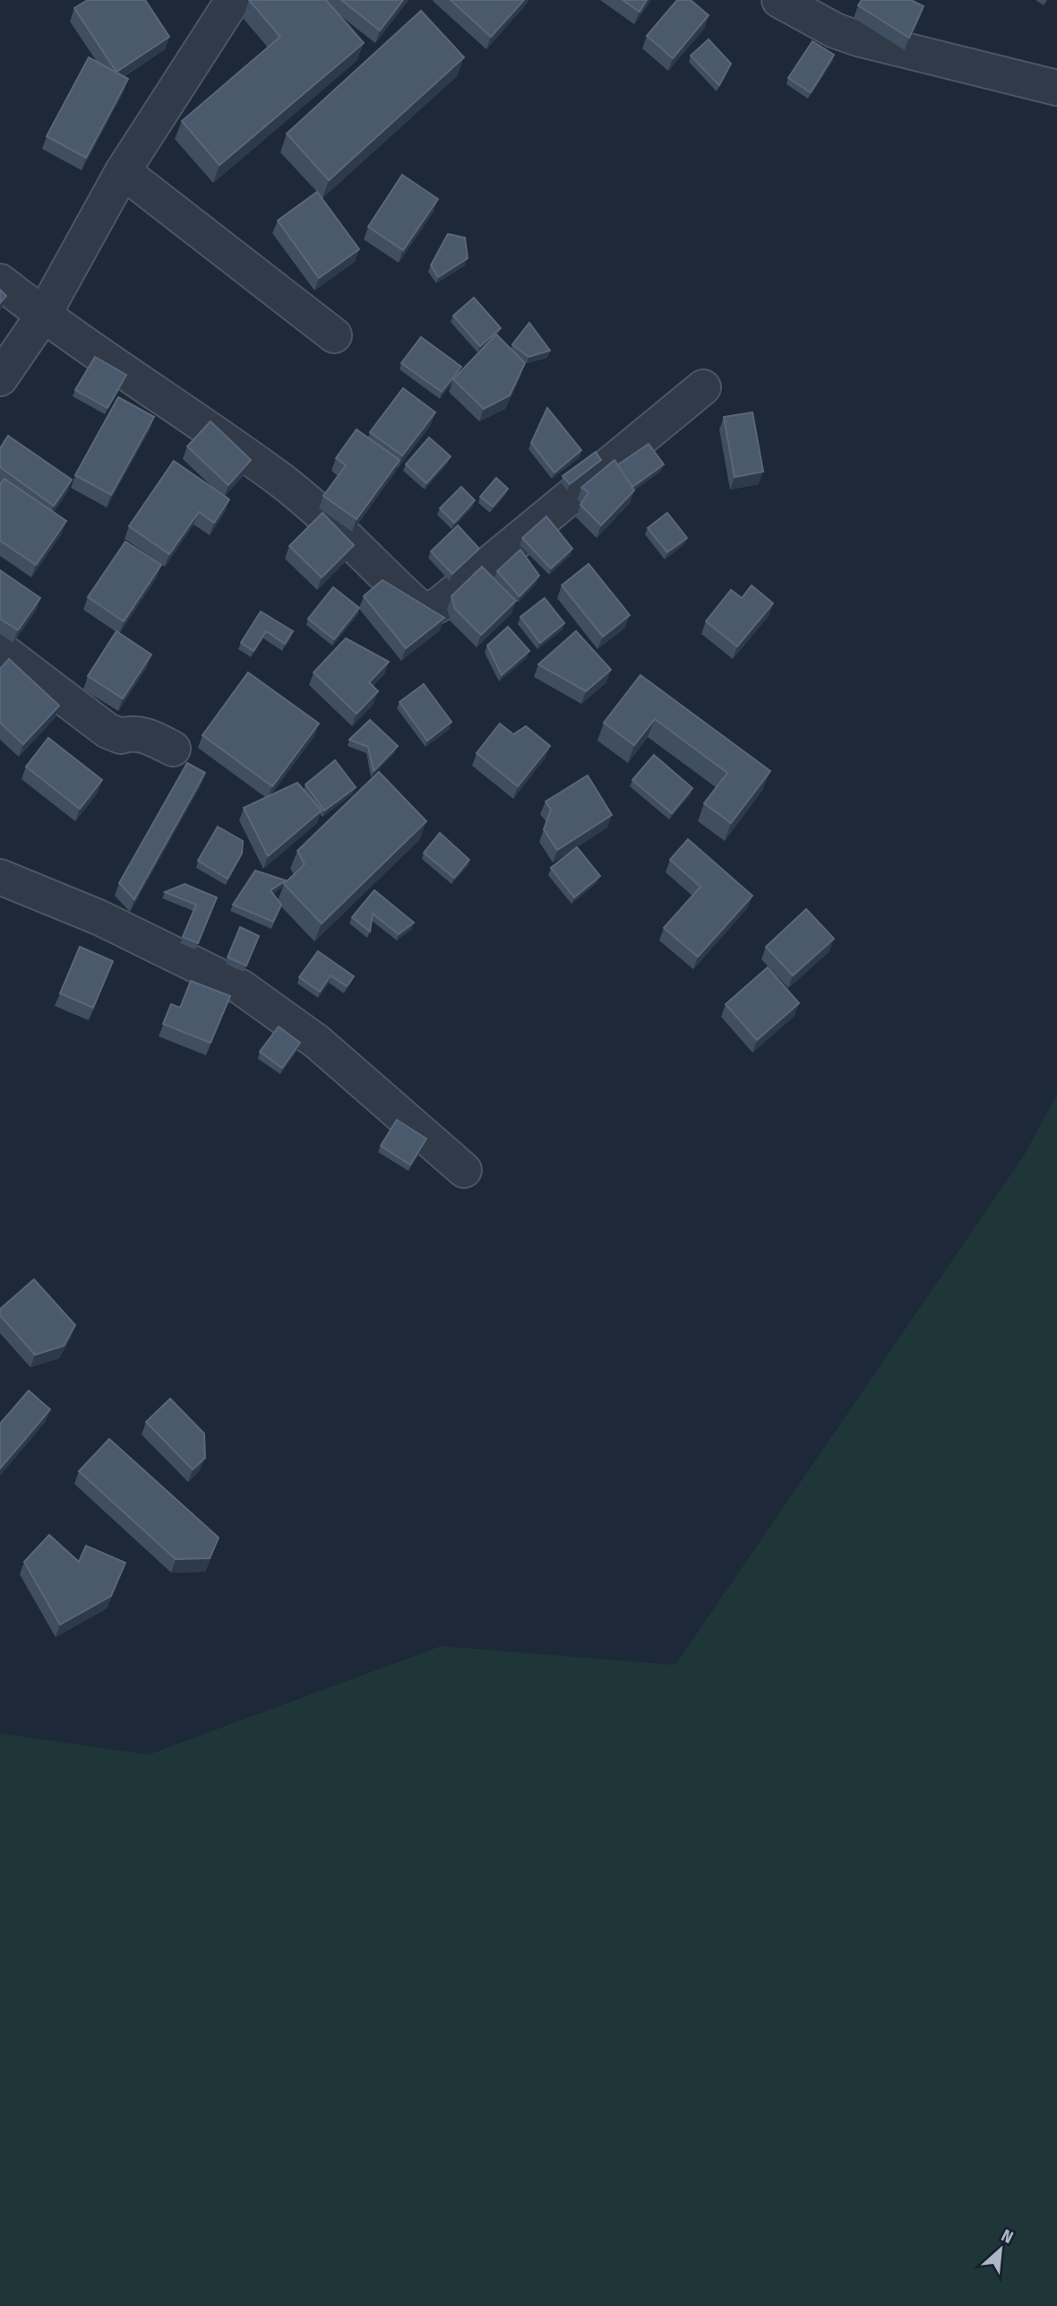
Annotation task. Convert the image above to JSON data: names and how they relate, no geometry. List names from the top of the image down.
{
  "north": "top right"
}
